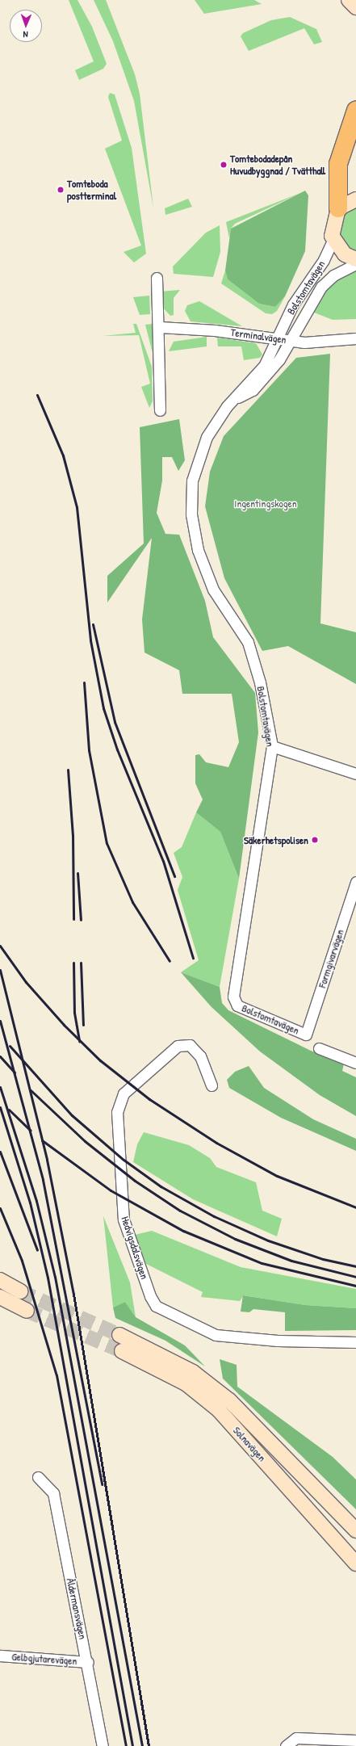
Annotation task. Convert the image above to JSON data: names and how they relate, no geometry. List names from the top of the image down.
{
  "streets": {
    "main road": ["Solnavägen"],
    "street": [
      "Bolstomtavägen",
      "Terminalvägen",
      "Formgivarvägen",
      "Hedvigsdalsvägen",
      "Åldermansvägen",
      "Gelbgjutarevägen"
    ]
  },
  "crossings": [
    ["Bolstomtavägen", "Terminalvägen"],
    ["Bolstomtavägen", "Formgivarvägen"],
    ["Åldermansvägen", "Gelbgjutarevägen"]
  ],
  "parks": ["Ingentingskogen"],
  "places": ["Tomtebodadepån Huvudbyggnad / Tvätthall", "Tomteboda postterminal", "Säkerhetspolisen"],
  "north": "bottom"
}
